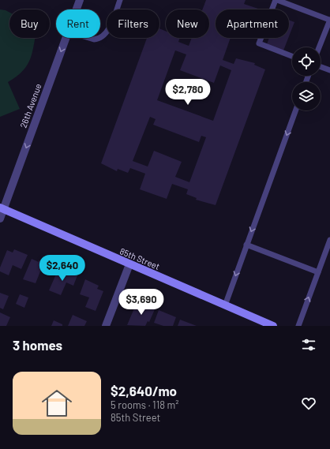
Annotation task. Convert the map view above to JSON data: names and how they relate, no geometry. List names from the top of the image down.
{
  "streets": {
    "street": ["26th Avenue", "85th Street"]
  },
  "crossings": [
    ["26th Avenue", "85th Street"]
  ],
  "one_way": ["26th Avenue"],
  "page": {
    "chip": [
      "Buy",
      "Rent",
      "Filters",
      "New",
      "Apartment"
    ],
    "price": ["$2,780", "$2,640", "$3,690"],
    "heading": "3 homes",
    "list": [
      {
        "name": "$2,640/mo",
        "note": "5 rooms · 118 m² · 85th Street"
      }
    ]
  }
}
